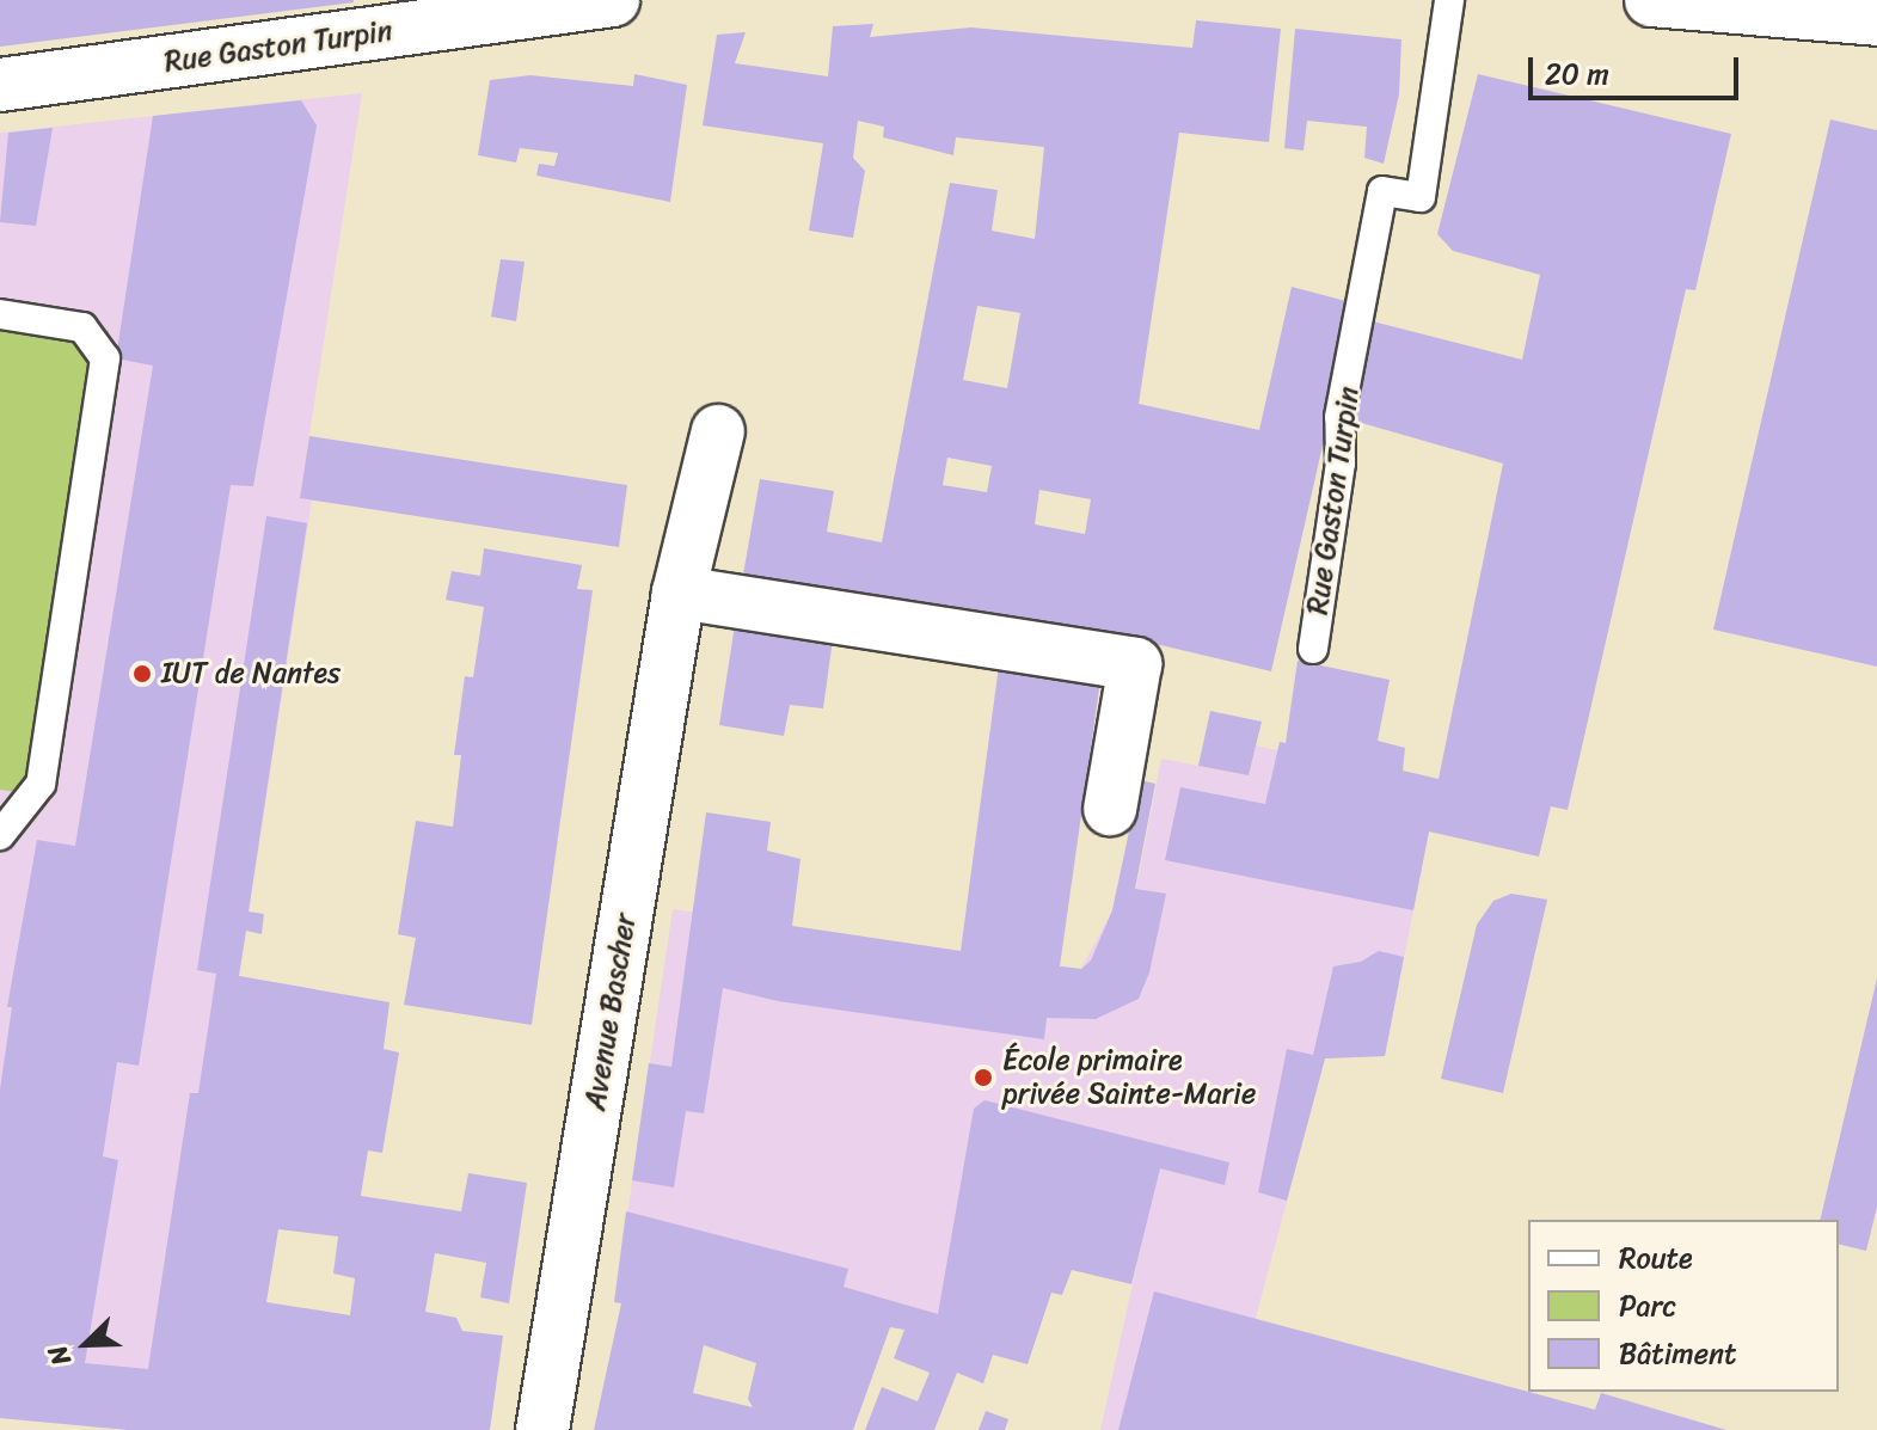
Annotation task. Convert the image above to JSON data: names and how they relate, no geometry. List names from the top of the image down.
{
  "streets": {
    "street": ["Rue Gaston Turpin", "Avenue Bascher"]
  },
  "places": ["IUT de Nantes", "École primaire privée Sainte-Marie"],
  "legend": ["Route", "Parc", "Bâtiment"],
  "scale_bar": "20 m",
  "north": "bottom left"
}
